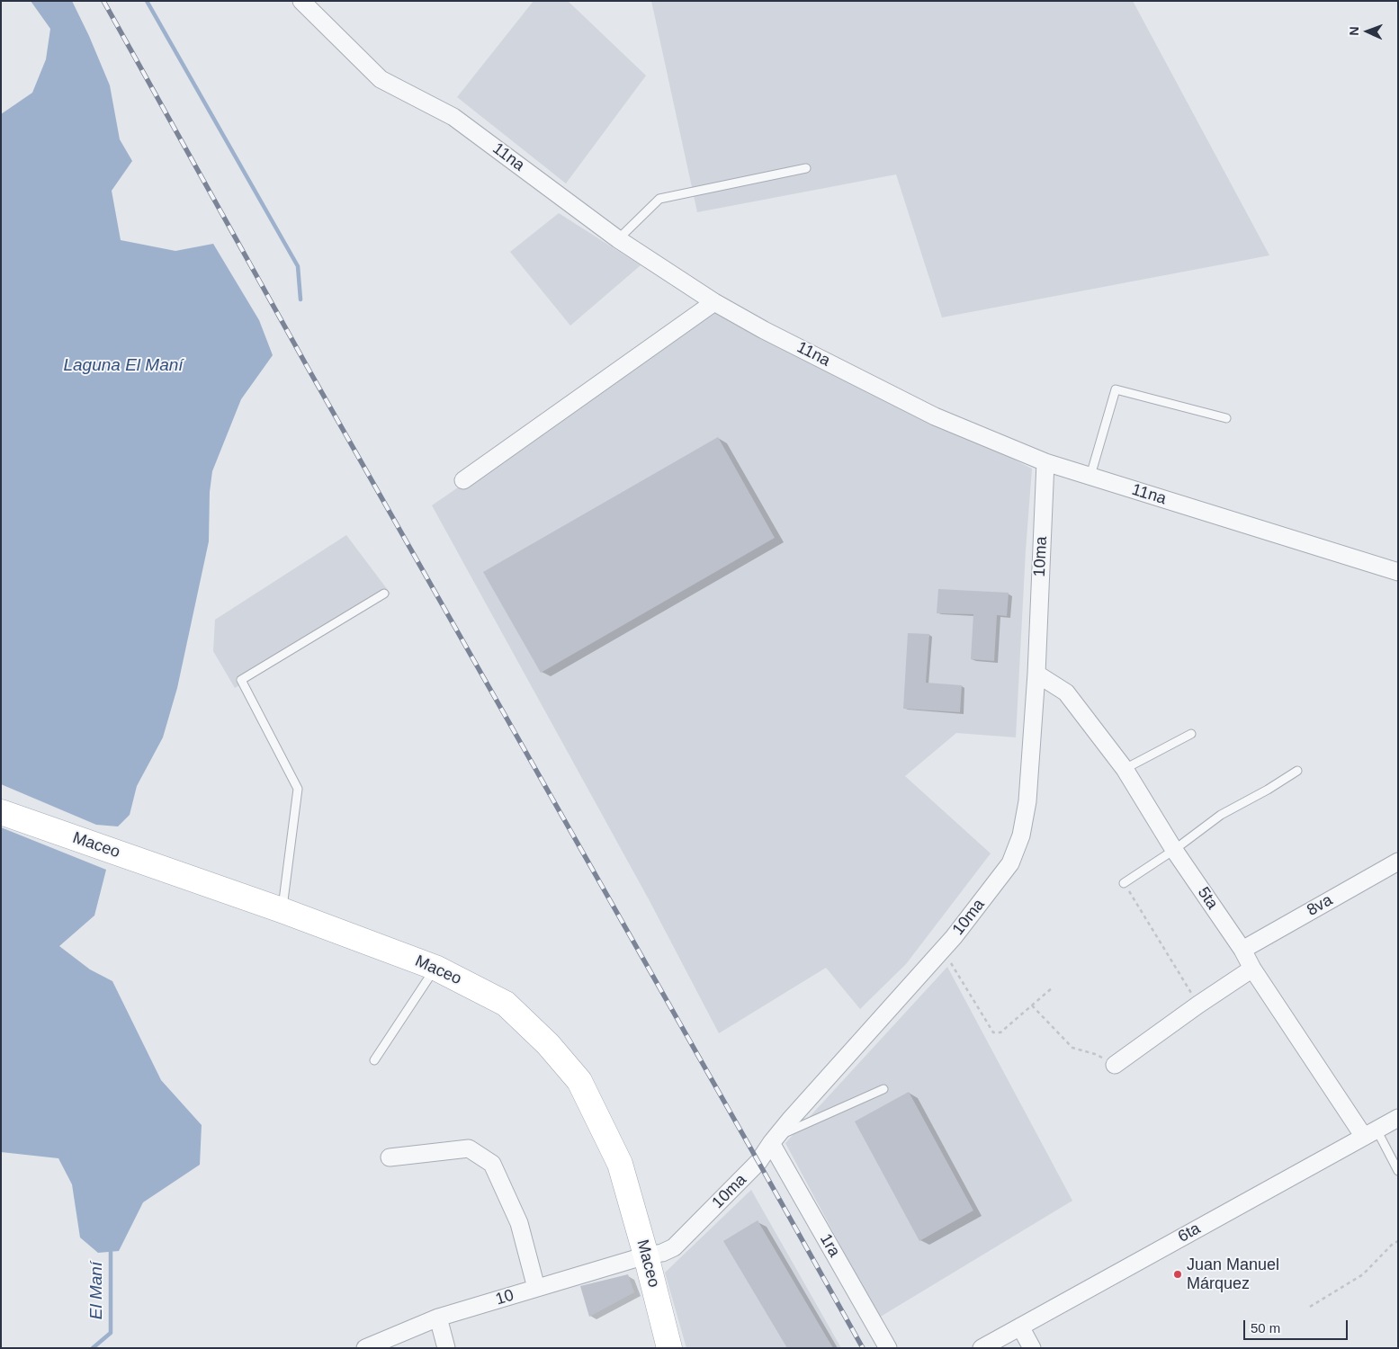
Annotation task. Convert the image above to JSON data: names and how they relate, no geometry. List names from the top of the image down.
{
  "streets": {
    "main road": ["Maceo"],
    "street": [
      "11na",
      "10ma",
      "5ta",
      "8va",
      "6ta",
      "1ra",
      "10"
    ]
  },
  "crossings": [
    ["11na", "10ma"],
    ["10ma", "Maceo"],
    ["10ma", "5ta"],
    ["10ma", "1ra"],
    ["10ma", "10"],
    ["Maceo", "10"],
    ["5ta", "8va"],
    ["5ta", "6ta"]
  ],
  "water": ["Laguna El Maní", "El Maní"],
  "places": ["Juan Manuel Márquez"],
  "scale_bar": "50 m",
  "north": "left"
}
